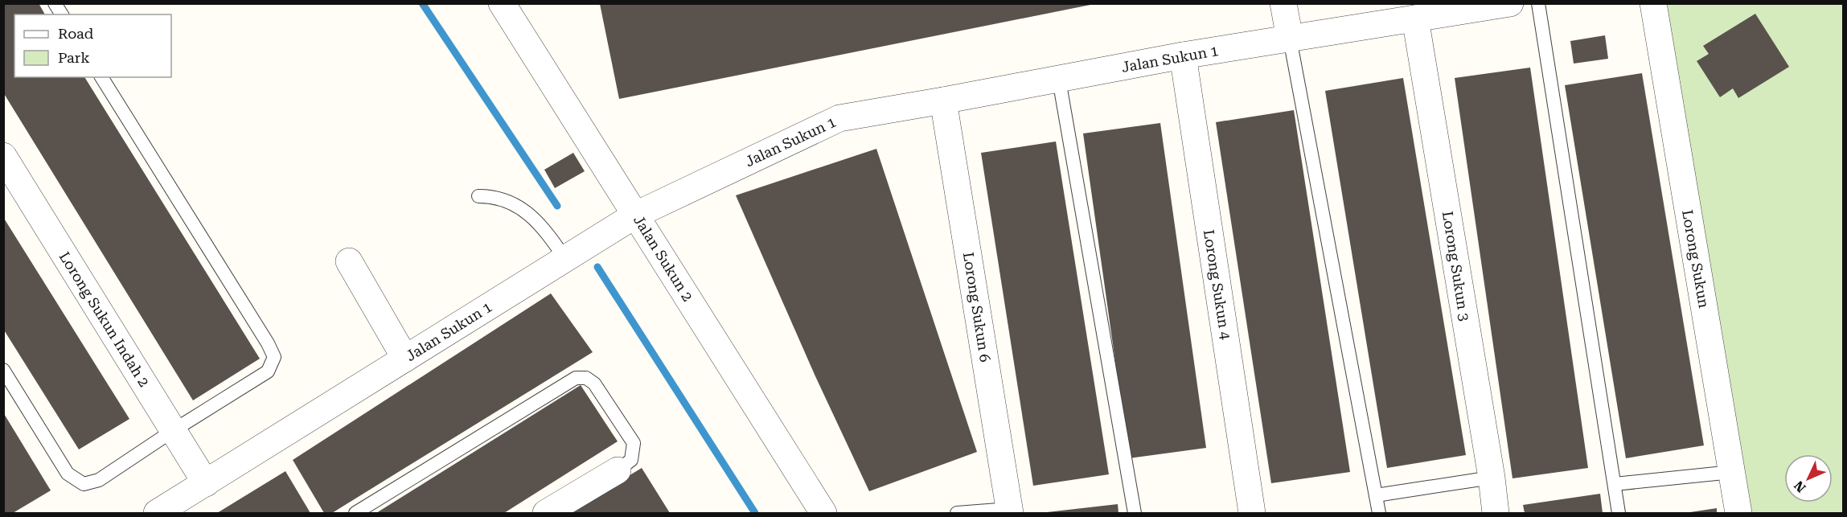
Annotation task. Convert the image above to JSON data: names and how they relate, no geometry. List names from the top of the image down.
{
  "streets": {
    "street": [
      "Jalan Sukun 1",
      "Jalan Sukun 2",
      "Lorong Sukun",
      "Lorong Sukun 3",
      "Lorong Sukun 4",
      "Lorong Sukun 6",
      "Lorong Sukun Indah 2"
    ]
  },
  "crossings": [
    ["Jalan Sukun 1", "Jalan Sukun 2"],
    ["Jalan Sukun 1", "Lorong Sukun 3"],
    ["Jalan Sukun 1", "Lorong Sukun 4"],
    ["Jalan Sukun 1", "Lorong Sukun 6"],
    ["Jalan Sukun 1", "Lorong Sukun Indah 2"]
  ],
  "legend": ["Road", "Park"],
  "north": "bottom left"
}
